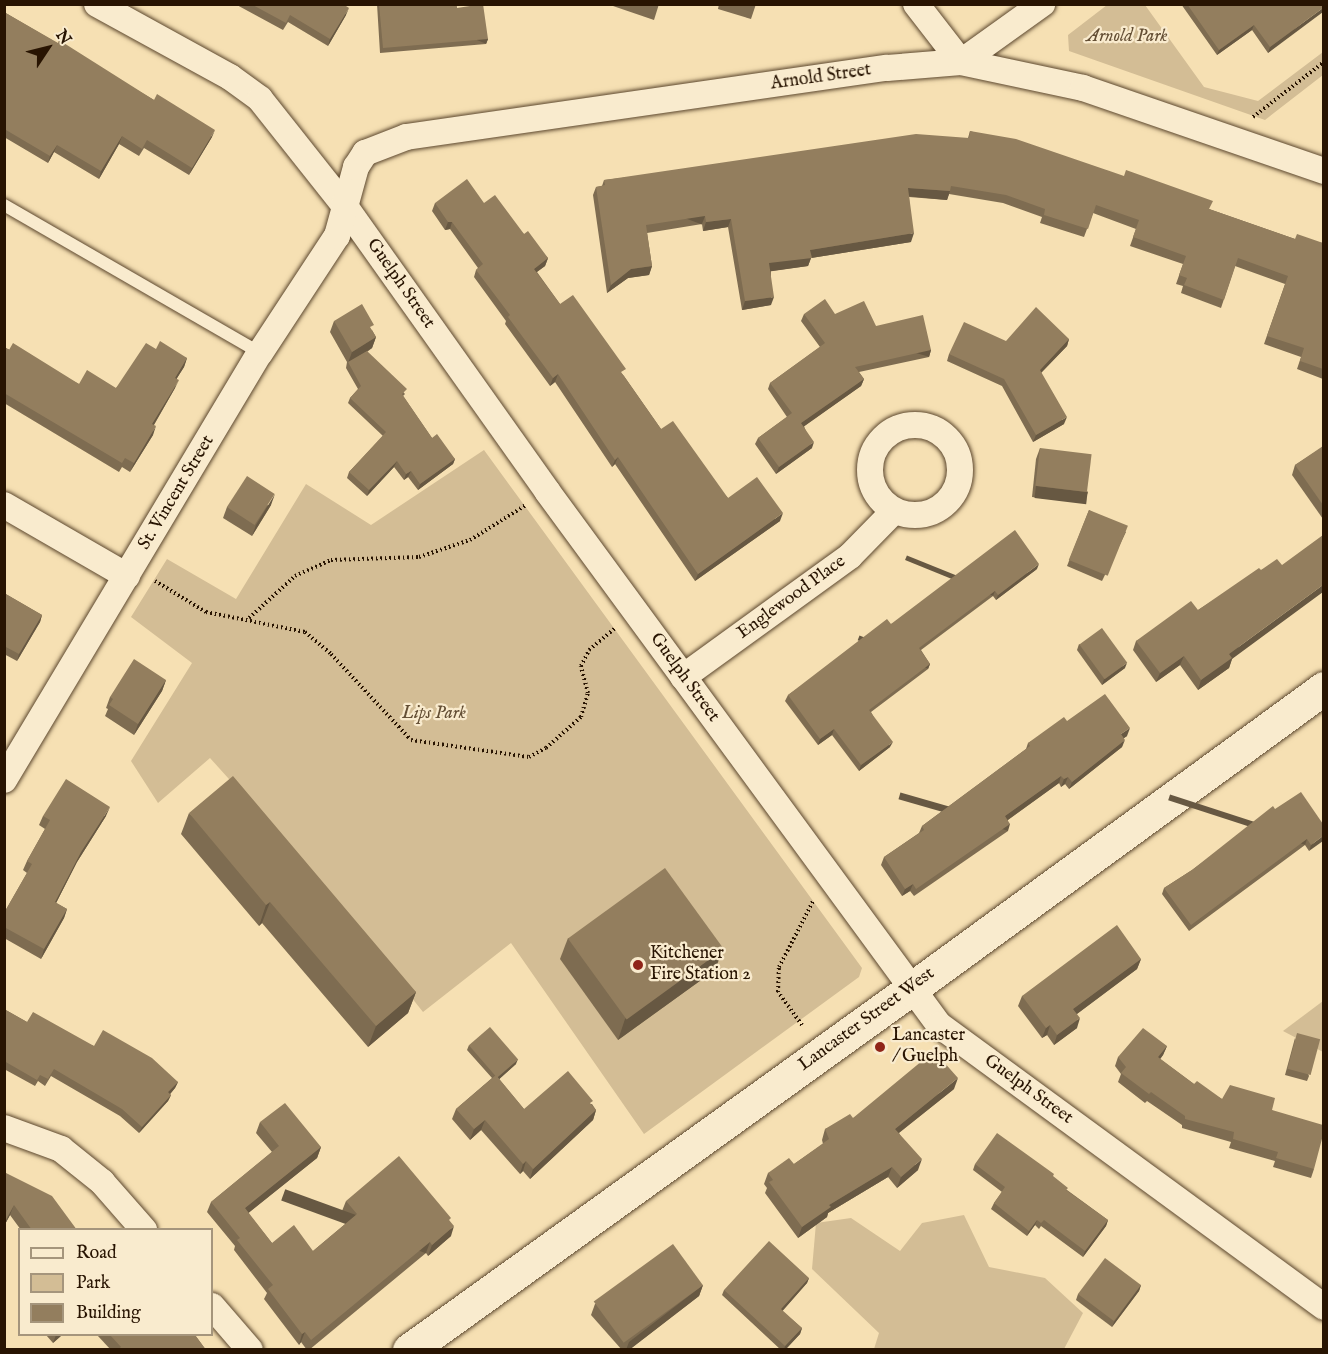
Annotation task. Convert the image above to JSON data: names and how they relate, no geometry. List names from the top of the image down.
{
  "streets": {
    "main road": ["Lancaster Street West"],
    "street": [
      "Arnold Street",
      "Guelph Street",
      "St. Vincent Street",
      "Englewood Place"
    ]
  },
  "crossings": [
    ["Arnold Street", "Guelph Street"],
    ["Arnold Street", "St. Vincent Street"],
    ["Guelph Street", "St. Vincent Street"],
    ["Guelph Street", "Englewood Place"],
    ["Guelph Street", "Lancaster Street West"]
  ],
  "parks": ["Arnold Park", "Lips Park"],
  "places": ["Kitchener Fire Station 2", "Lancaster / Guelph"],
  "legend": ["Road", "Park", "Building"],
  "north": "top right"
}
